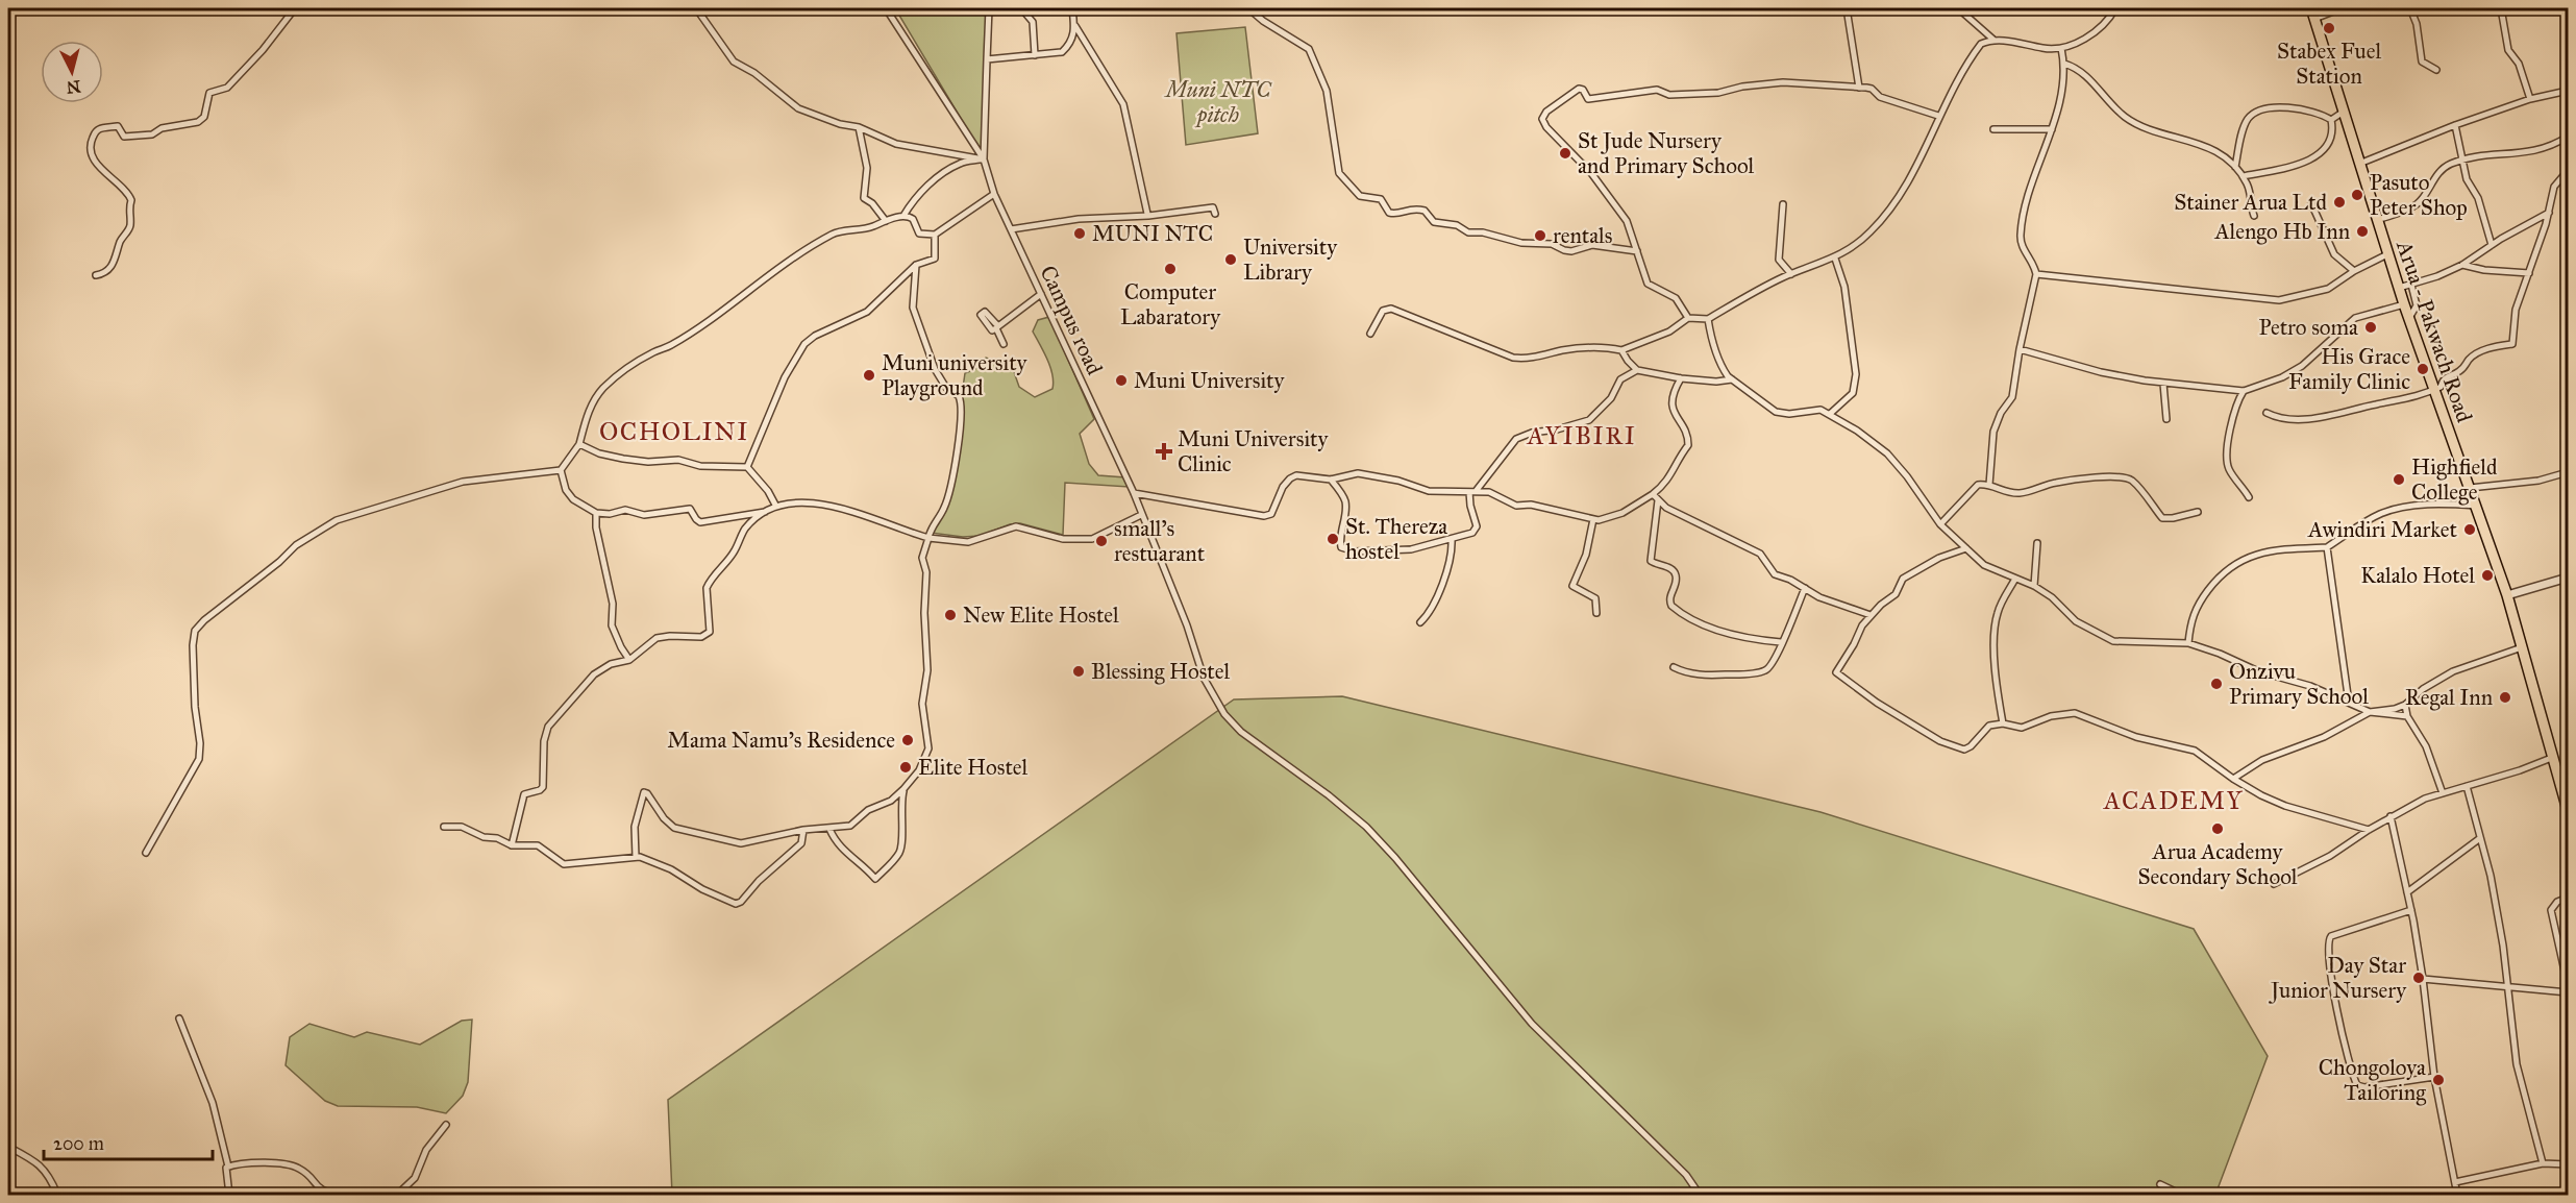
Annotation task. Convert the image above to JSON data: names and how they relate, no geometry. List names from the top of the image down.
{
  "streets": {
    "main road": ["Arua - Pakwach Road"],
    "street": ["Campus road"]
  },
  "districts": ["OCHOLINI", "AYIBIRI", "ACADEMY"],
  "parks": ["Muni NTC pitch"],
  "places": {
    "other": [
      "Stabex Fuel Station",
      "St Jude Nursery and Primary School",
      "Pasuto Peter Shop",
      "Stainer Arua Ltd",
      "Alengo Hb Inn",
      "MUNI NTC",
      "rentals",
      "University Library",
      "Computer Labaratory",
      "Petro soma",
      "His Grace Family Clinic",
      "Muni university Playground",
      "Muni University",
      "Highfield College",
      "Awindiri Market",
      "St. Thereza hostel",
      "small's restuarant",
      "Kalalo Hotel",
      "New Elite Hostel",
      "Blessing Hostel",
      "Onzivu Primary School",
      "Regal Inn",
      "Mama Namu's Residence",
      "Elite Hostel",
      "Arua Academy Secondary School",
      "Day Star Junior Nursery",
      "Chongoloya Tailoring"
    ],
    "health": ["Muni University Clinic"]
  },
  "scale_bar": "200 m",
  "north": "bottom"
}
